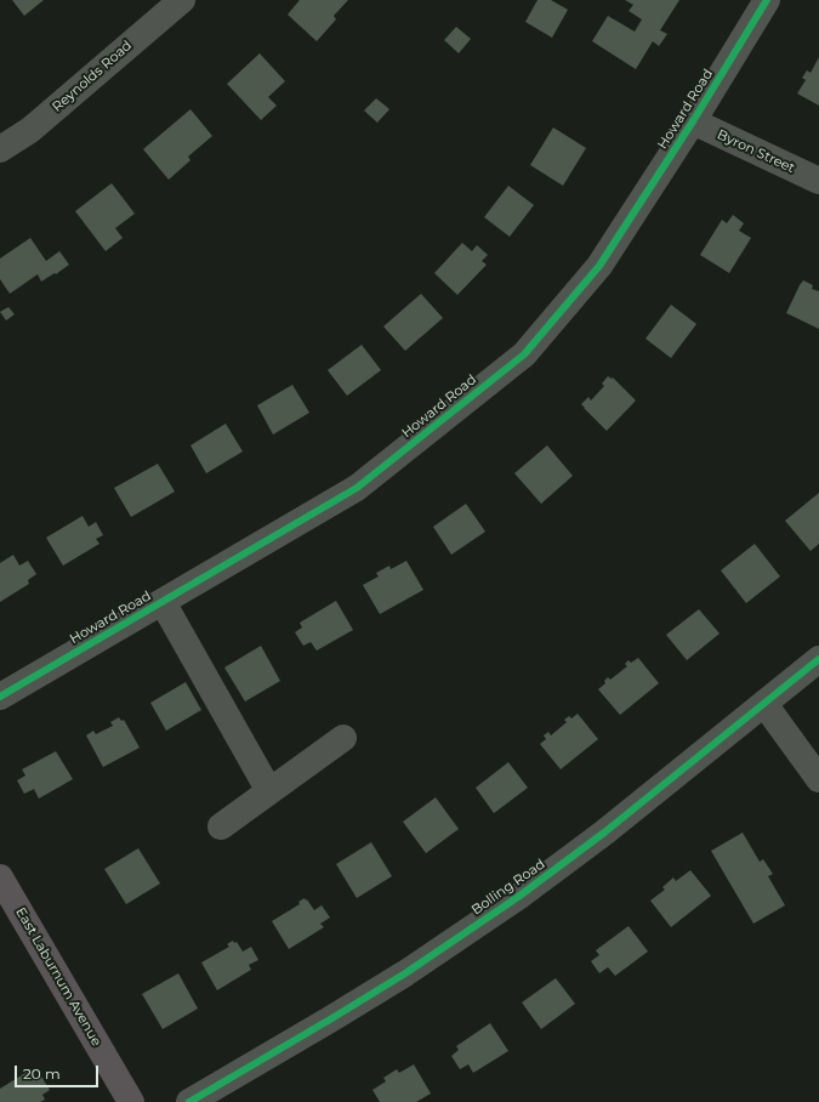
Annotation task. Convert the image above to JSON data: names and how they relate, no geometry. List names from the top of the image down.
{
  "streets": {
    "main road": ["East Laburnum Avenue"],
    "street": [
      "Reynolds Road",
      "Howard Road",
      "Byron Street",
      "Bolling Road"
    ]
  },
  "crossings": [
    ["Howard Road", "Byron Street"]
  ],
  "scale_bar": "20 m"
}
